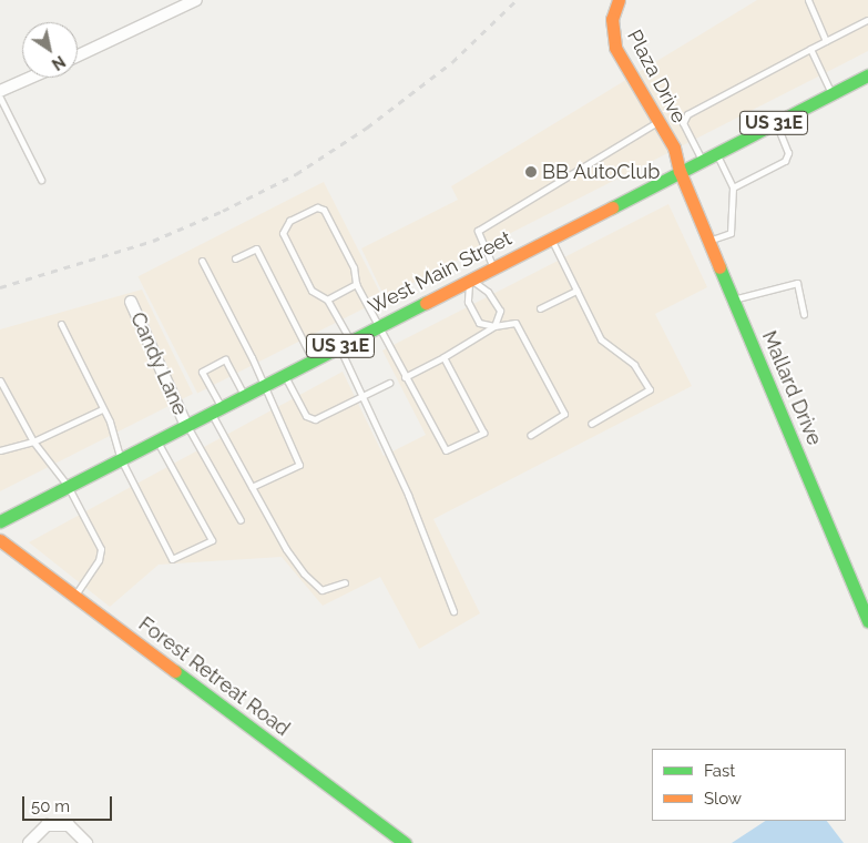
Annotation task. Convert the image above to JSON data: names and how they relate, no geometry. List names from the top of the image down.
{
  "streets": {
    "street": [
      "Plaza Drive",
      "US 31E",
      "West Main Street",
      "Candy Lane",
      "Mallard Drive",
      "Forest Retreat Road"
    ]
  },
  "crossings": [
    ["Plaza Drive", "West Main Street"],
    ["Plaza Drive", "Mallard Drive"],
    ["West Main Street", "Candy Lane"],
    ["West Main Street", "Mallard Drive"]
  ],
  "places": ["BB AutoClub"],
  "legend": ["Fast", "Slow"],
  "scale_bar": "50 m",
  "north": "bottom right"
}
